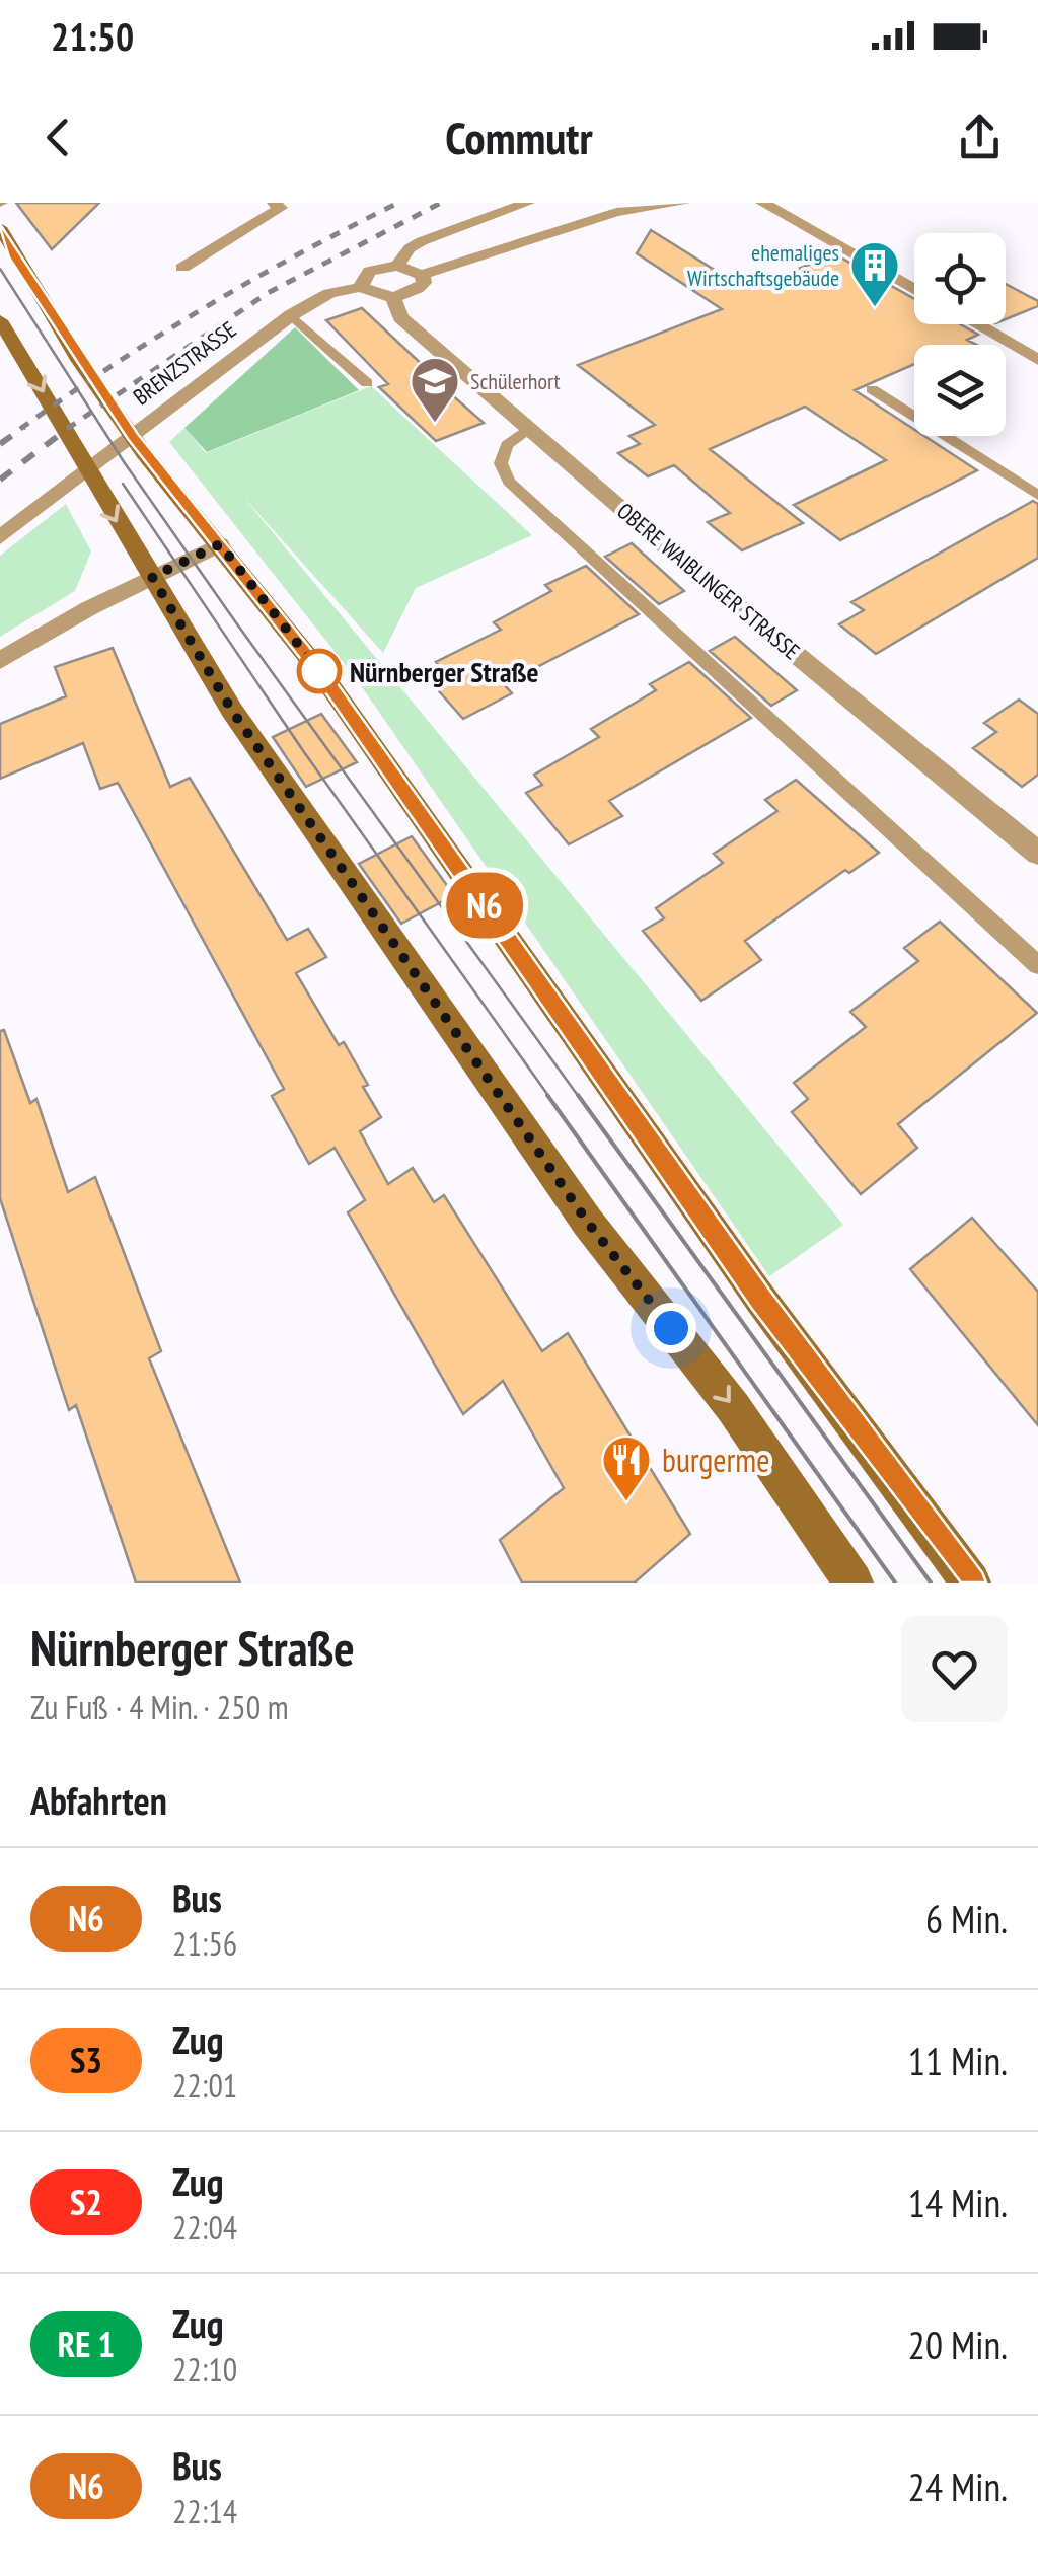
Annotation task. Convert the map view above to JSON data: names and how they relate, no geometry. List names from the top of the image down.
{
  "streets": {
    "street": ["BRENZSTRASSE", "OBERE WAIBLINGER STRASSE"]
  },
  "places": {
    "building": ["ehemaliges Wirtschaftsgebäude"],
    "school or university": ["Schülerhort"],
    "other": ["Nürnberger Straße"],
    "restaurant": ["burgerme"]
  },
  "lines": ["bus line N6"],
  "page": {
    "status": "21:50",
    "header": "Commutr",
    "on_map": "N6",
    "heading": [
      ["Nürnberger Straße", "Zu Fuß · 4 Min. · 250 m"],
      "Abfahrten"
    ],
    "list": [
      {
        "mark": "N6",
        "name": "Bus",
        "note": "21:56",
        "value": "6 Min."
      },
      {
        "mark": "S3",
        "name": "Zug",
        "note": "22:01",
        "value": "11 Min."
      },
      {
        "mark": "S2",
        "name": "Zug",
        "note": "22:04",
        "value": "14 Min."
      },
      {
        "mark": "RE 1",
        "name": "Zug",
        "note": "22:10",
        "value": "20 Min."
      },
      {
        "mark": "N6",
        "name": "Bus",
        "note": "22:14",
        "value": "24 Min."
      }
    ]
  }
}
